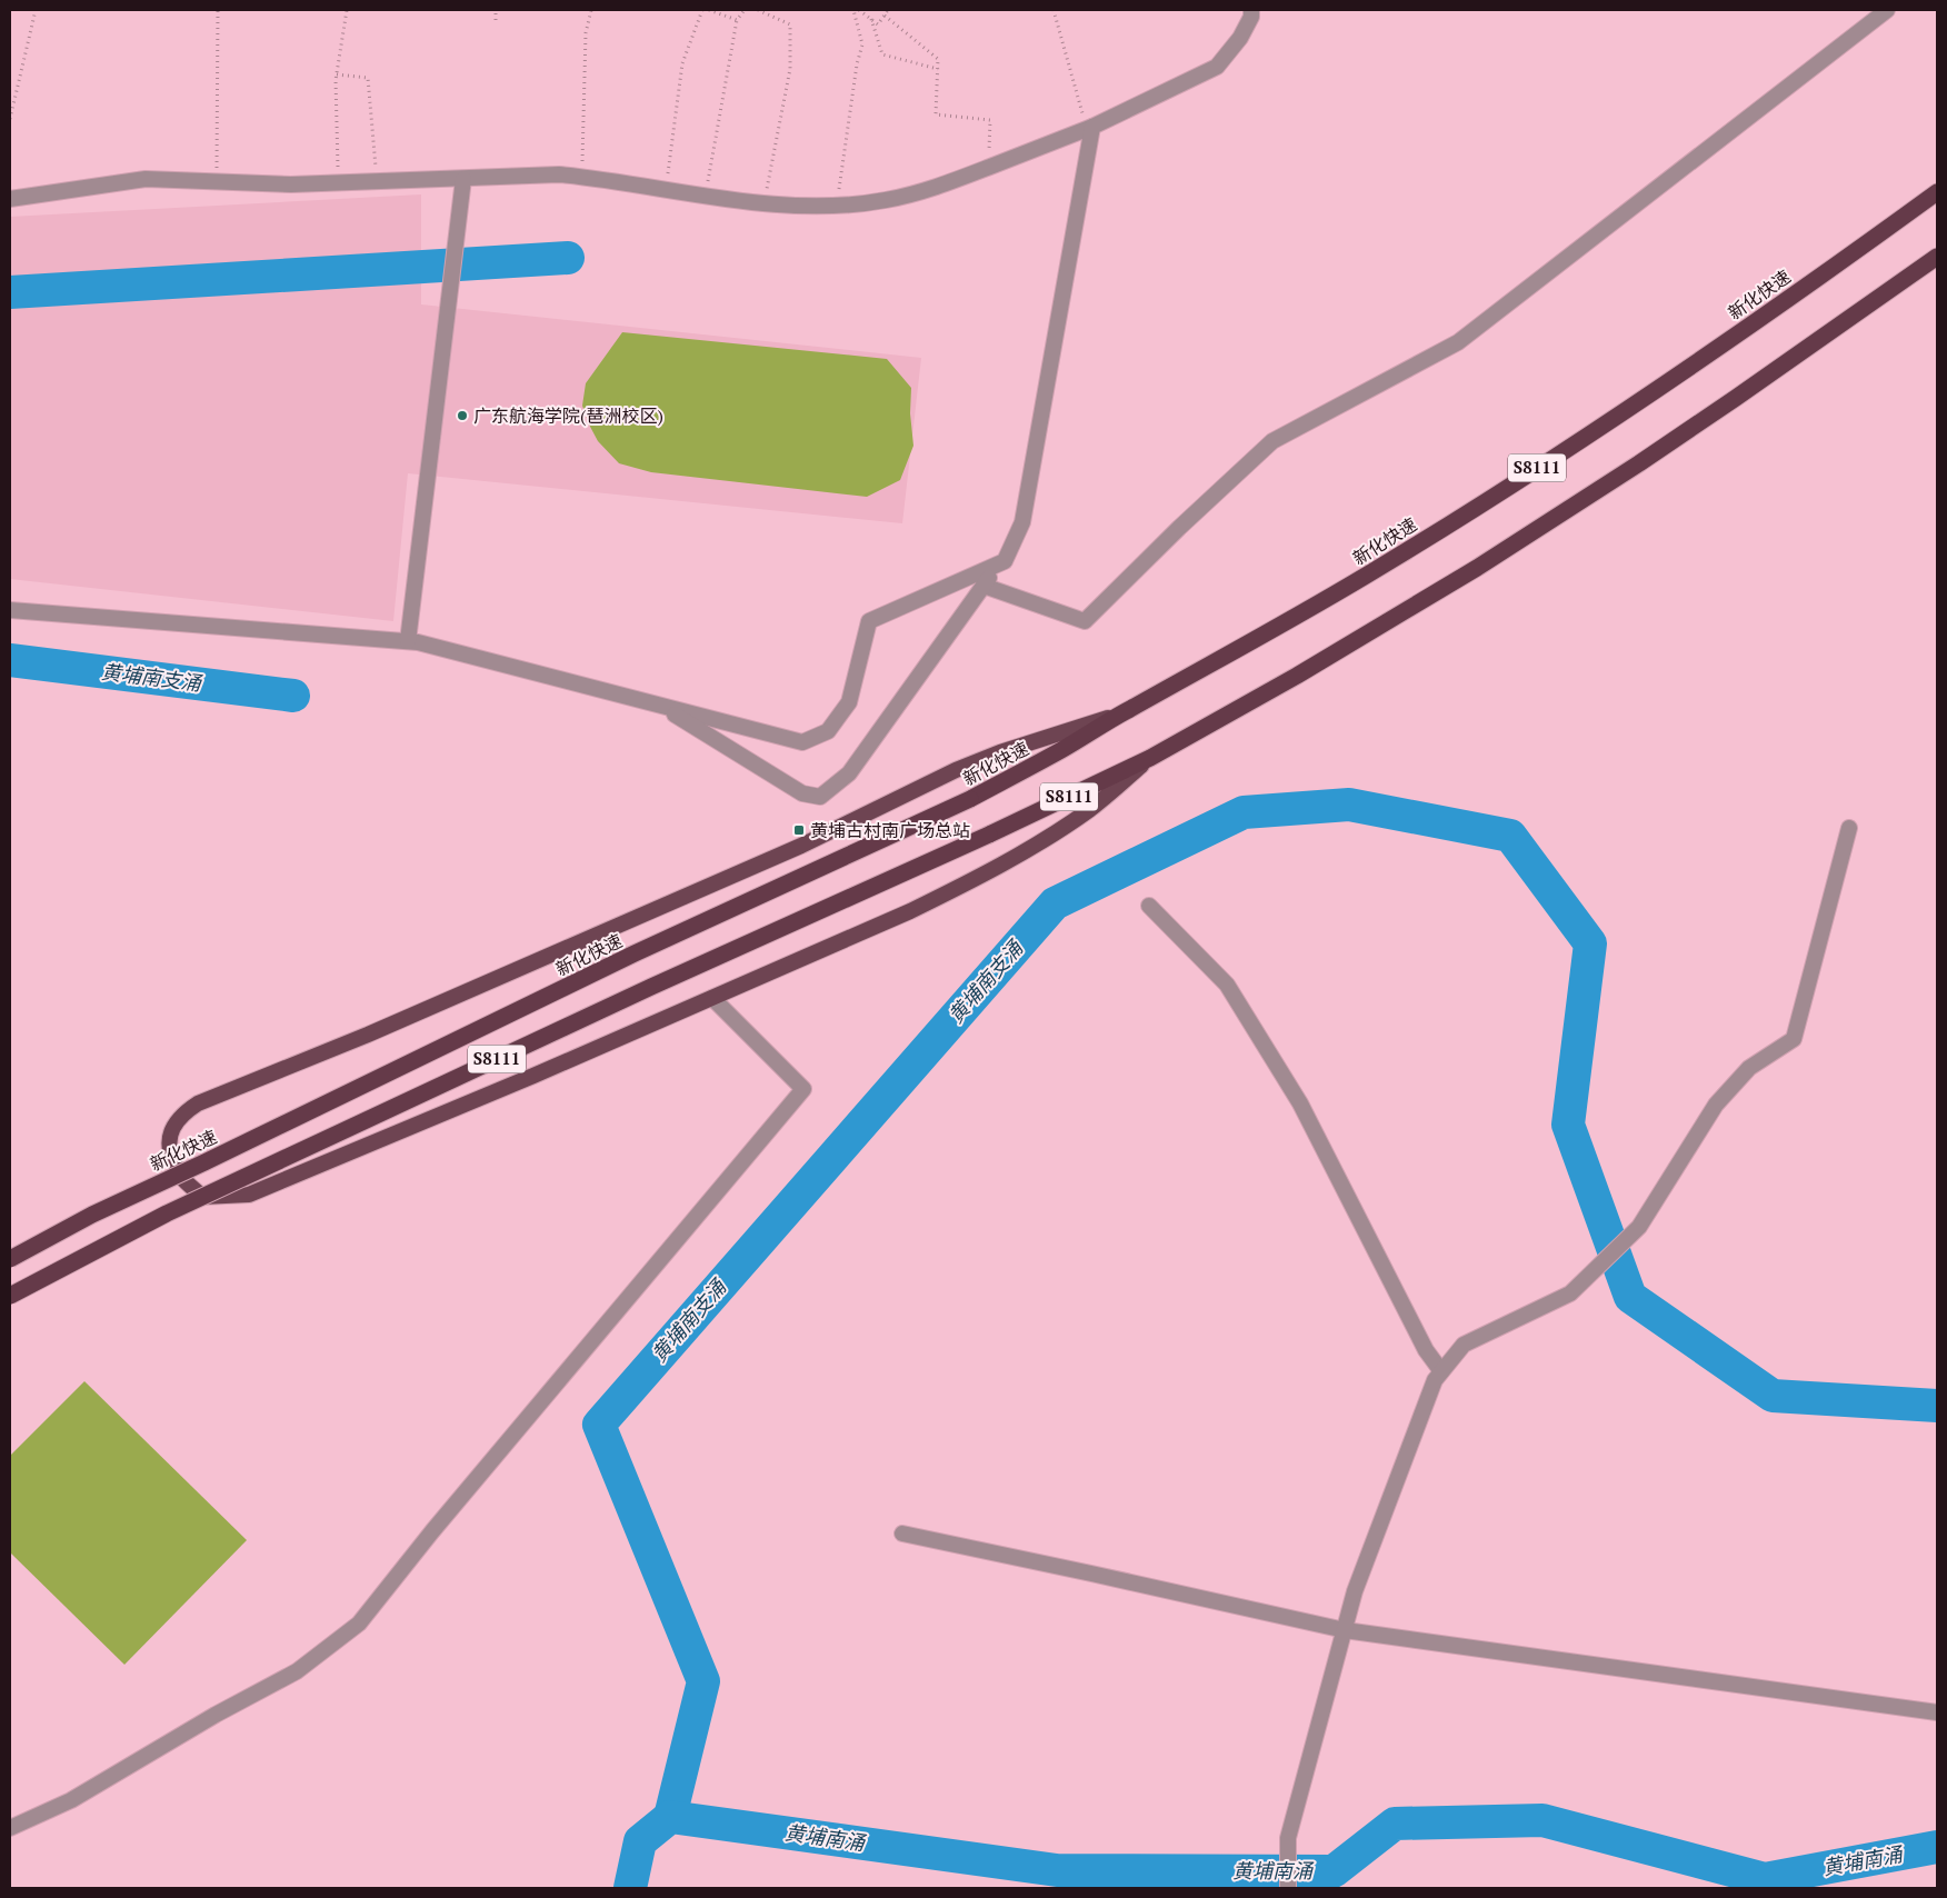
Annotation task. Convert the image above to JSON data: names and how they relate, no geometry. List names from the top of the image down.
{
  "streets": {
    "highway": ["新化快速", "S8111"]
  },
  "water": ["黄埔南支涌", "黄埔南涌"],
  "places": {
    "other": ["广东航海学院(琶洲校区)"],
    "transit": ["黄埔古村南广场总站"]
  }
}
